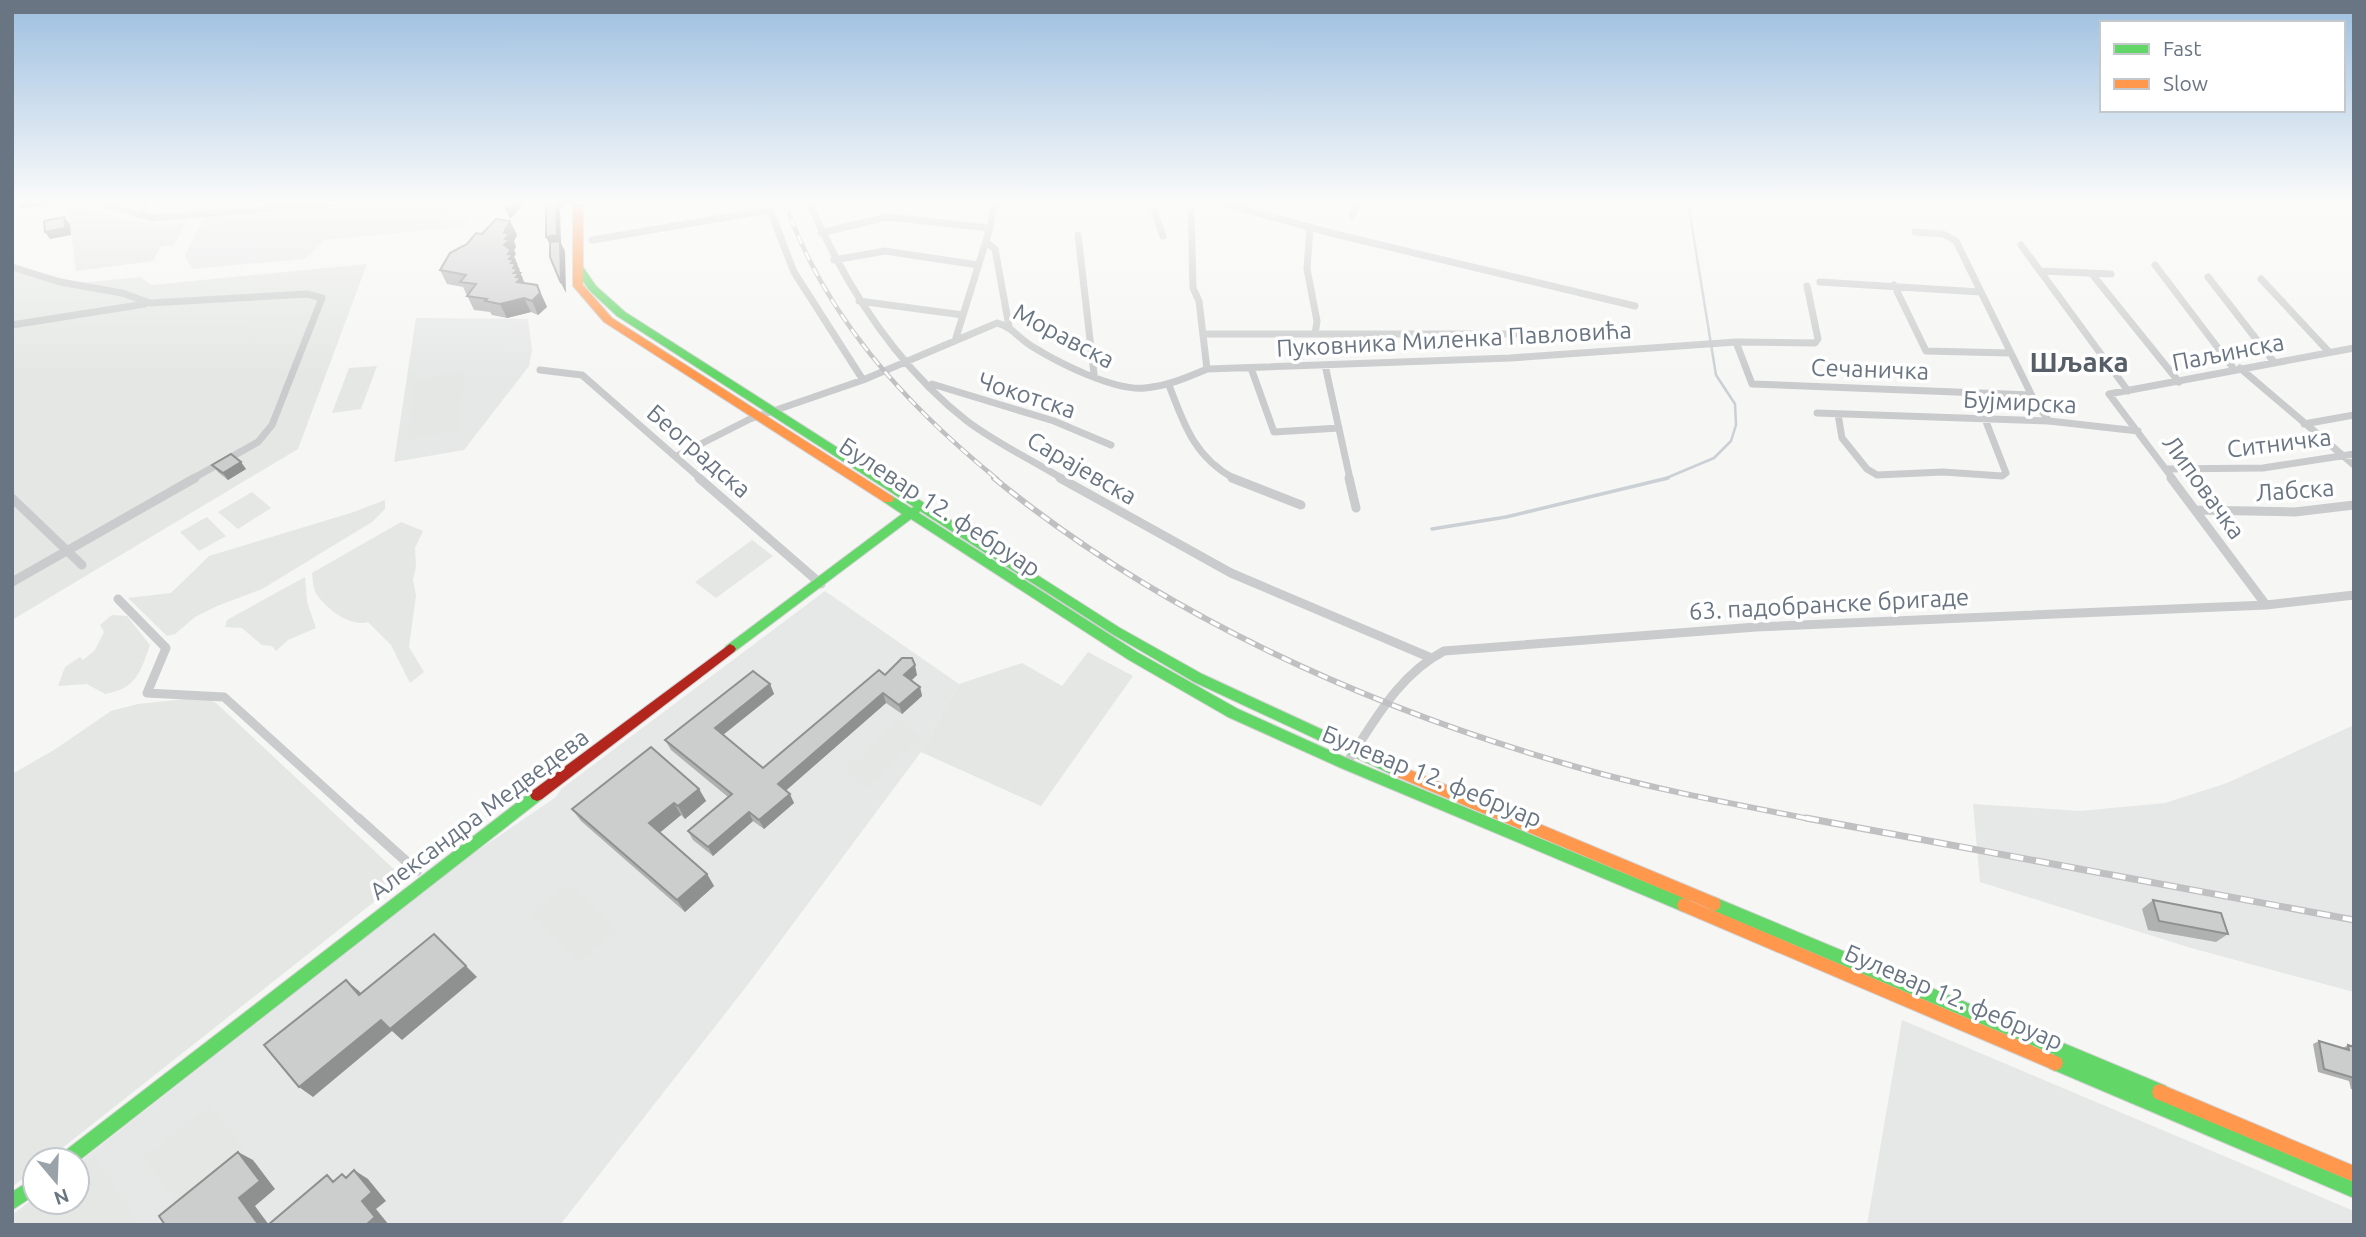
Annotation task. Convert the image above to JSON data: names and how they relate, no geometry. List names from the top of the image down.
{
  "streets": {
    "main road": ["Булевар 12. фебруар", "Александра Медведева"],
    "street": [
      "Моравска",
      "Пуковника Миленка Павловића",
      "Паљинска",
      "Сечаничка",
      "Чокотска",
      "Бујмирска",
      "Ситничка",
      "Београдска",
      "Сарајевска",
      "Липовачка",
      "Лабска",
      "63. падобранске бригаде"
    ]
  },
  "crossings": [
    ["Моравска", "Пуковника Миленка Павловића"],
    ["Моравска", "Београдска"],
    ["Моравска", "Сарајевска"],
    ["Моравска", "Булевар 12. фебруар"],
    ["Пуковника Миленка Павловића", "Сечаничка"],
    ["Паљинска", "Липовачка"],
    ["Чокотска", "Сарајевска"],
    ["Бујмирска", "Липовачка"],
    ["Ситничка", "Липовачка"],
    ["Београдска", "Александра Медведева"],
    ["Сарајевска", "63. падобранске бригаде"],
    ["Липовачка", "Лабска"],
    ["Липовачка", "63. падобранске бригаде"],
    ["Булевар 12. фебруар", "Александра Медведева"]
  ],
  "districts": ["Шљака"],
  "legend": ["Fast", "Slow"],
  "north": "bottom"
}
